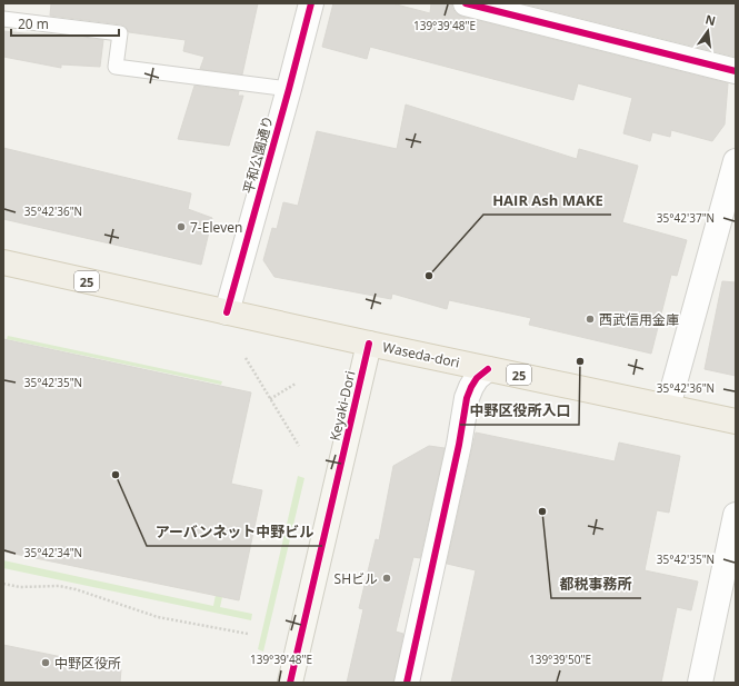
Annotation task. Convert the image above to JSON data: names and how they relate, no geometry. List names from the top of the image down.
{
  "streets": {
    "main road": ["25", "Waseda-dori"],
    "street": ["平和公園通り", "Keyaki-Dori"]
  },
  "crossings": [
    ["平和公園通り", "Waseda-dori"],
    ["Waseda-dori", "Keyaki-Dori"]
  ],
  "places": [
    "7-Eleven",
    "HAIR Ash MAKE",
    "西武信用金庫",
    "中野区役所入口",
    "アーバンネット中野ビル",
    "都税事務所",
    "SHビル",
    "中野区役所"
  ],
  "scale_bar": "20 m",
  "north": "top",
  "coordinates": [
    "139°39'48\"E",
    "35°42'36\"N",
    "35°42'37\"N",
    "35°42'35\"N",
    "35°42'34\"N",
    "139°39'50\"E"
  ]
}
